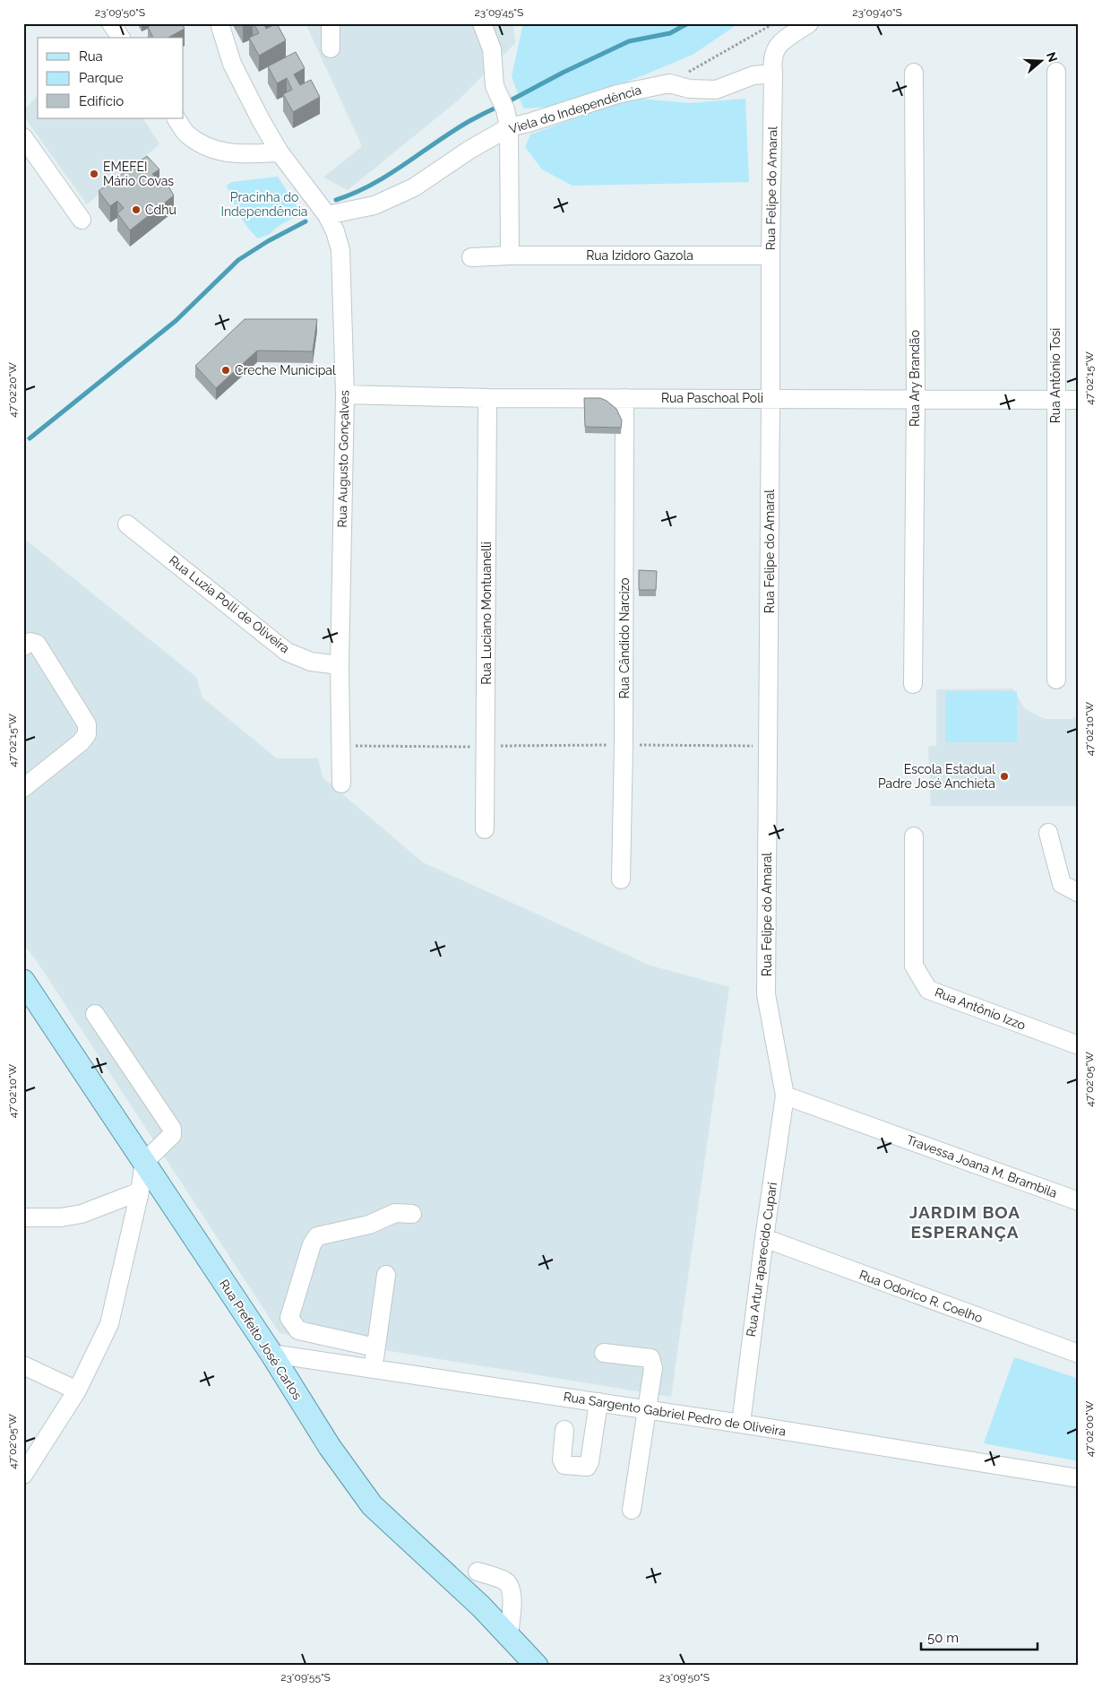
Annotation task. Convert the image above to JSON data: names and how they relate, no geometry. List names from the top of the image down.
{
  "streets": {
    "main road": ["Rua Prefeito José Carlos"],
    "street": [
      "Viela do Independência",
      "Rua Felipe do Amaral",
      "Rua Izidoro Gazola",
      "Rua Antônio Tosi",
      "Rua Ary Brandão",
      "Rua Paschoal Poli",
      "Rua Augusto Gonçalves",
      "Rua Luzia Polli de Oliveira",
      "Rua Luciano Montuanelli",
      "Rua Cândido Narcizo",
      "Rua Antônio Izzo",
      "Travessa Joana M. Brambila",
      "Rua Artur aparecido Cupari",
      "Rua Odorico R. Coelho",
      "Rua Sargento Gabriel Pedro de Oliveira"
    ]
  },
  "crossings": [
    ["Viela do Independência", "Rua Augusto Gonçalves"],
    ["Rua Felipe do Amaral", "Rua Izidoro Gazola"],
    ["Rua Felipe do Amaral", "Rua Paschoal Poli"],
    ["Rua Felipe do Amaral", "Travessa Joana M. Brambila"],
    ["Rua Felipe do Amaral", "Rua Artur aparecido Cupari"],
    ["Rua Antônio Tosi", "Rua Paschoal Poli"],
    ["Rua Ary Brandão", "Rua Paschoal Poli"],
    ["Rua Paschoal Poli", "Rua Augusto Gonçalves"],
    ["Rua Paschoal Poli", "Rua Luciano Montuanelli"],
    ["Rua Paschoal Poli", "Rua Cândido Narcizo"],
    ["Rua Augusto Gonçalves", "Rua Luzia Polli de Oliveira"],
    ["Travessa Joana M. Brambila", "Rua Artur aparecido Cupari"],
    ["Rua Artur aparecido Cupari", "Rua Odorico R. Coelho"],
    ["Rua Artur aparecido Cupari", "Rua Sargento Gabriel Pedro de Oliveira"],
    ["Rua Prefeito José Carlos", "Rua Sargento Gabriel Pedro de Oliveira"]
  ],
  "districts": ["JARDIM BOA ESPERANÇA"],
  "parks": ["Pracinha do Independência"],
  "places": [
    "EMEFEI Mário Covas",
    "Cdhu",
    "Creche Municipal",
    "Escola Estadual Padre José Anchieta"
  ],
  "legend": ["Rua", "Parque", "Edifício"],
  "scale_bar": "50 m",
  "north": "right",
  "coordinates": [
    "23°09'50\"S",
    "23°09'45\"S",
    "23°09'40\"S",
    "47°02'15\"W",
    "47°02'20\"W",
    "47°02'10\"W",
    "47°02'05\"W",
    "47°02'00\"W",
    "23°09'55\"S"
  ]
}
